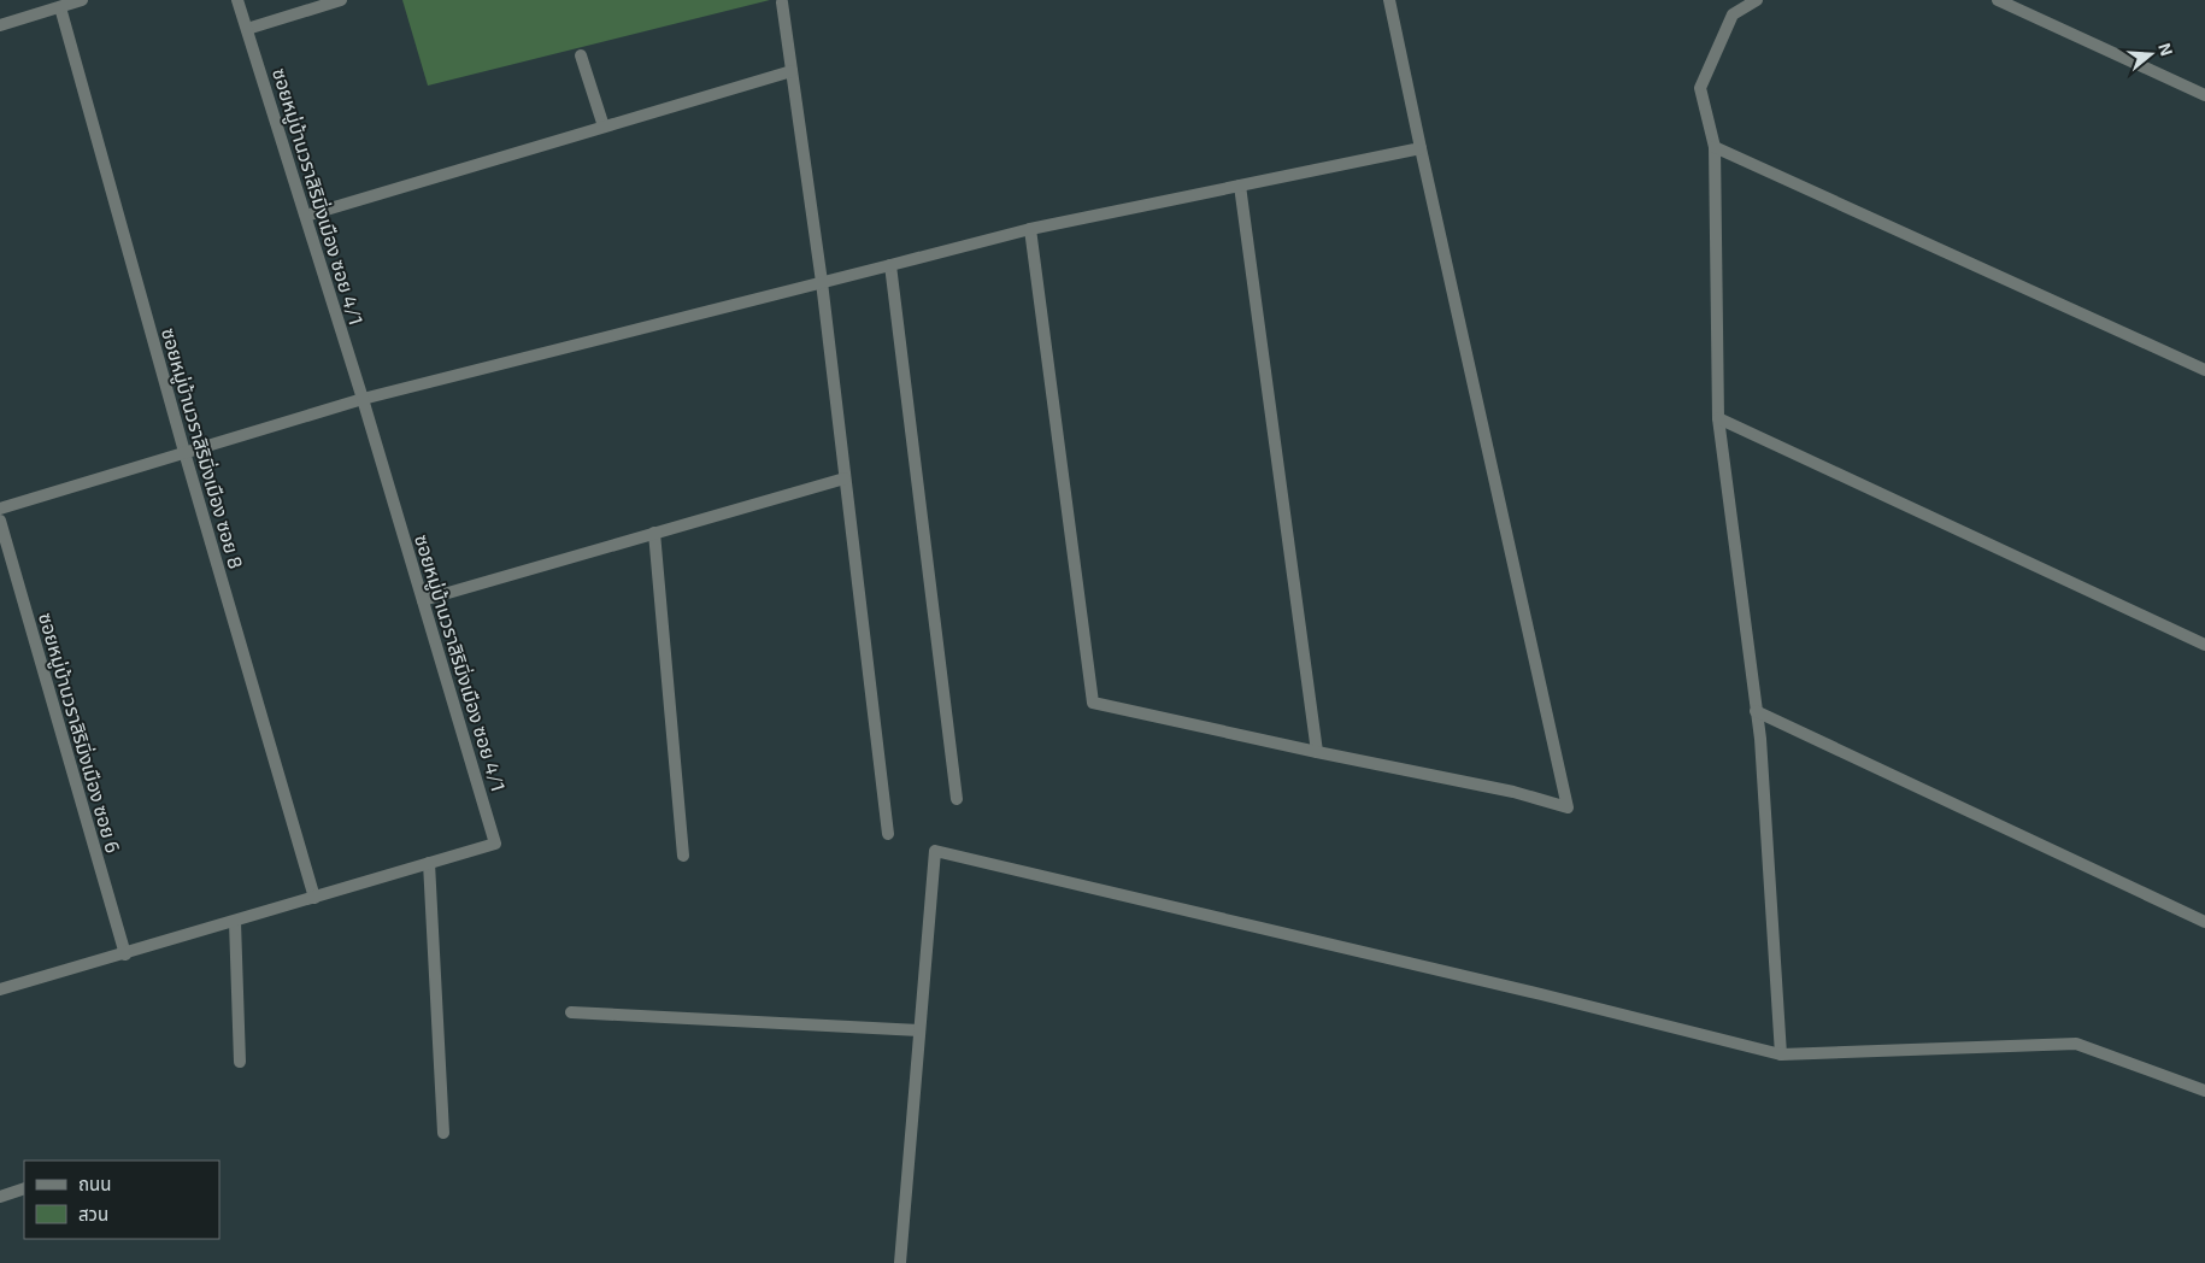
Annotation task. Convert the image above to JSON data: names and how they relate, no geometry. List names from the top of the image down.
{
  "streets": {
    "street": ["ซอยหมู่บ้านวราสิริมิ่งเมือง ซอย 4/1", "ซอยหมู่บ้านวราสิริมิ่งเมือง ซอย 8", "ซอยหมู่บ้านวราสิริมิ่งเมือง ซอย 6"]
  },
  "crossings": [
    ["ซอยหมู่บ้านวราสิริมิ่งเมือง ซอย 4/1", "ซอยหมู่บ้านวราสิริมิ่งเมือง ซอย 8"],
    ["ซอยหมู่บ้านวราสิริมิ่งเมือง ซอย 4/1", "ซอยหมู่บ้านวราสิริมิ่งเมือง ซอย 6"]
  ],
  "legend": ["ถนน", "สวน"],
  "north": "right"
}
